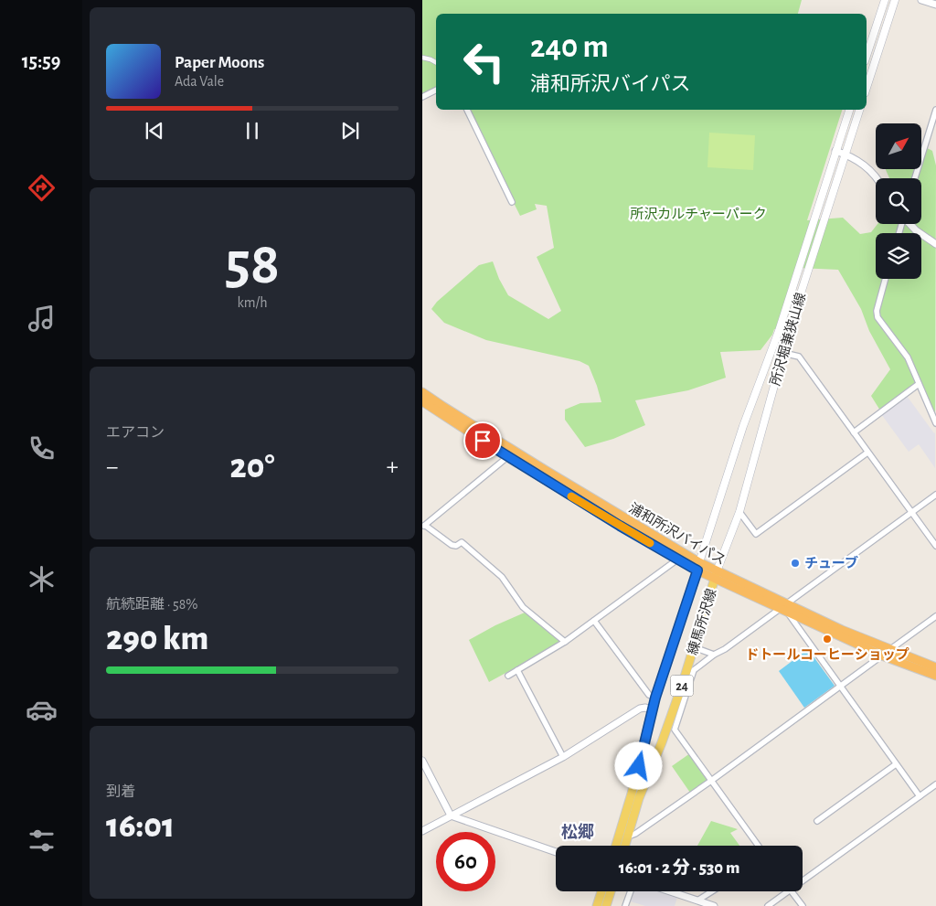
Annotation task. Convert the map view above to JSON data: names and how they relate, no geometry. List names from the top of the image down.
{
  "streets": {
    "highway": ["浦和所沢バイパス"],
    "main road": ["所沢堀兼狭山線", "練馬所沢線", "24"]
  },
  "crossings": [
    ["所沢堀兼狭山線", "浦和所沢バイパス"],
    ["所沢堀兼狭山線", "練馬所沢線"],
    ["浦和所沢バイパス", "練馬所沢線"]
  ],
  "districts": ["松郷"],
  "parks": ["所沢カルチャーパーク"],
  "places": ["チューブ", "ドトールコーヒーショップ"],
  "north": "top right",
  "page": {
    "tabs": "15:59",
    "turn": ["240 m", "浦和所沢バイパス"],
    "song": ["Paper Moons", "Ada Vale"],
    "tile": [
      ["58", "km/h"],
      "エアコン",
      ["航続距離 · 58%", "290 km"],
      ["到着", "16:01"]
    ],
    "heat": ["−", "20°", "+"],
    "limit": "60",
    "trip": "16:01 · 2 分 · 530 m"
  }
}
